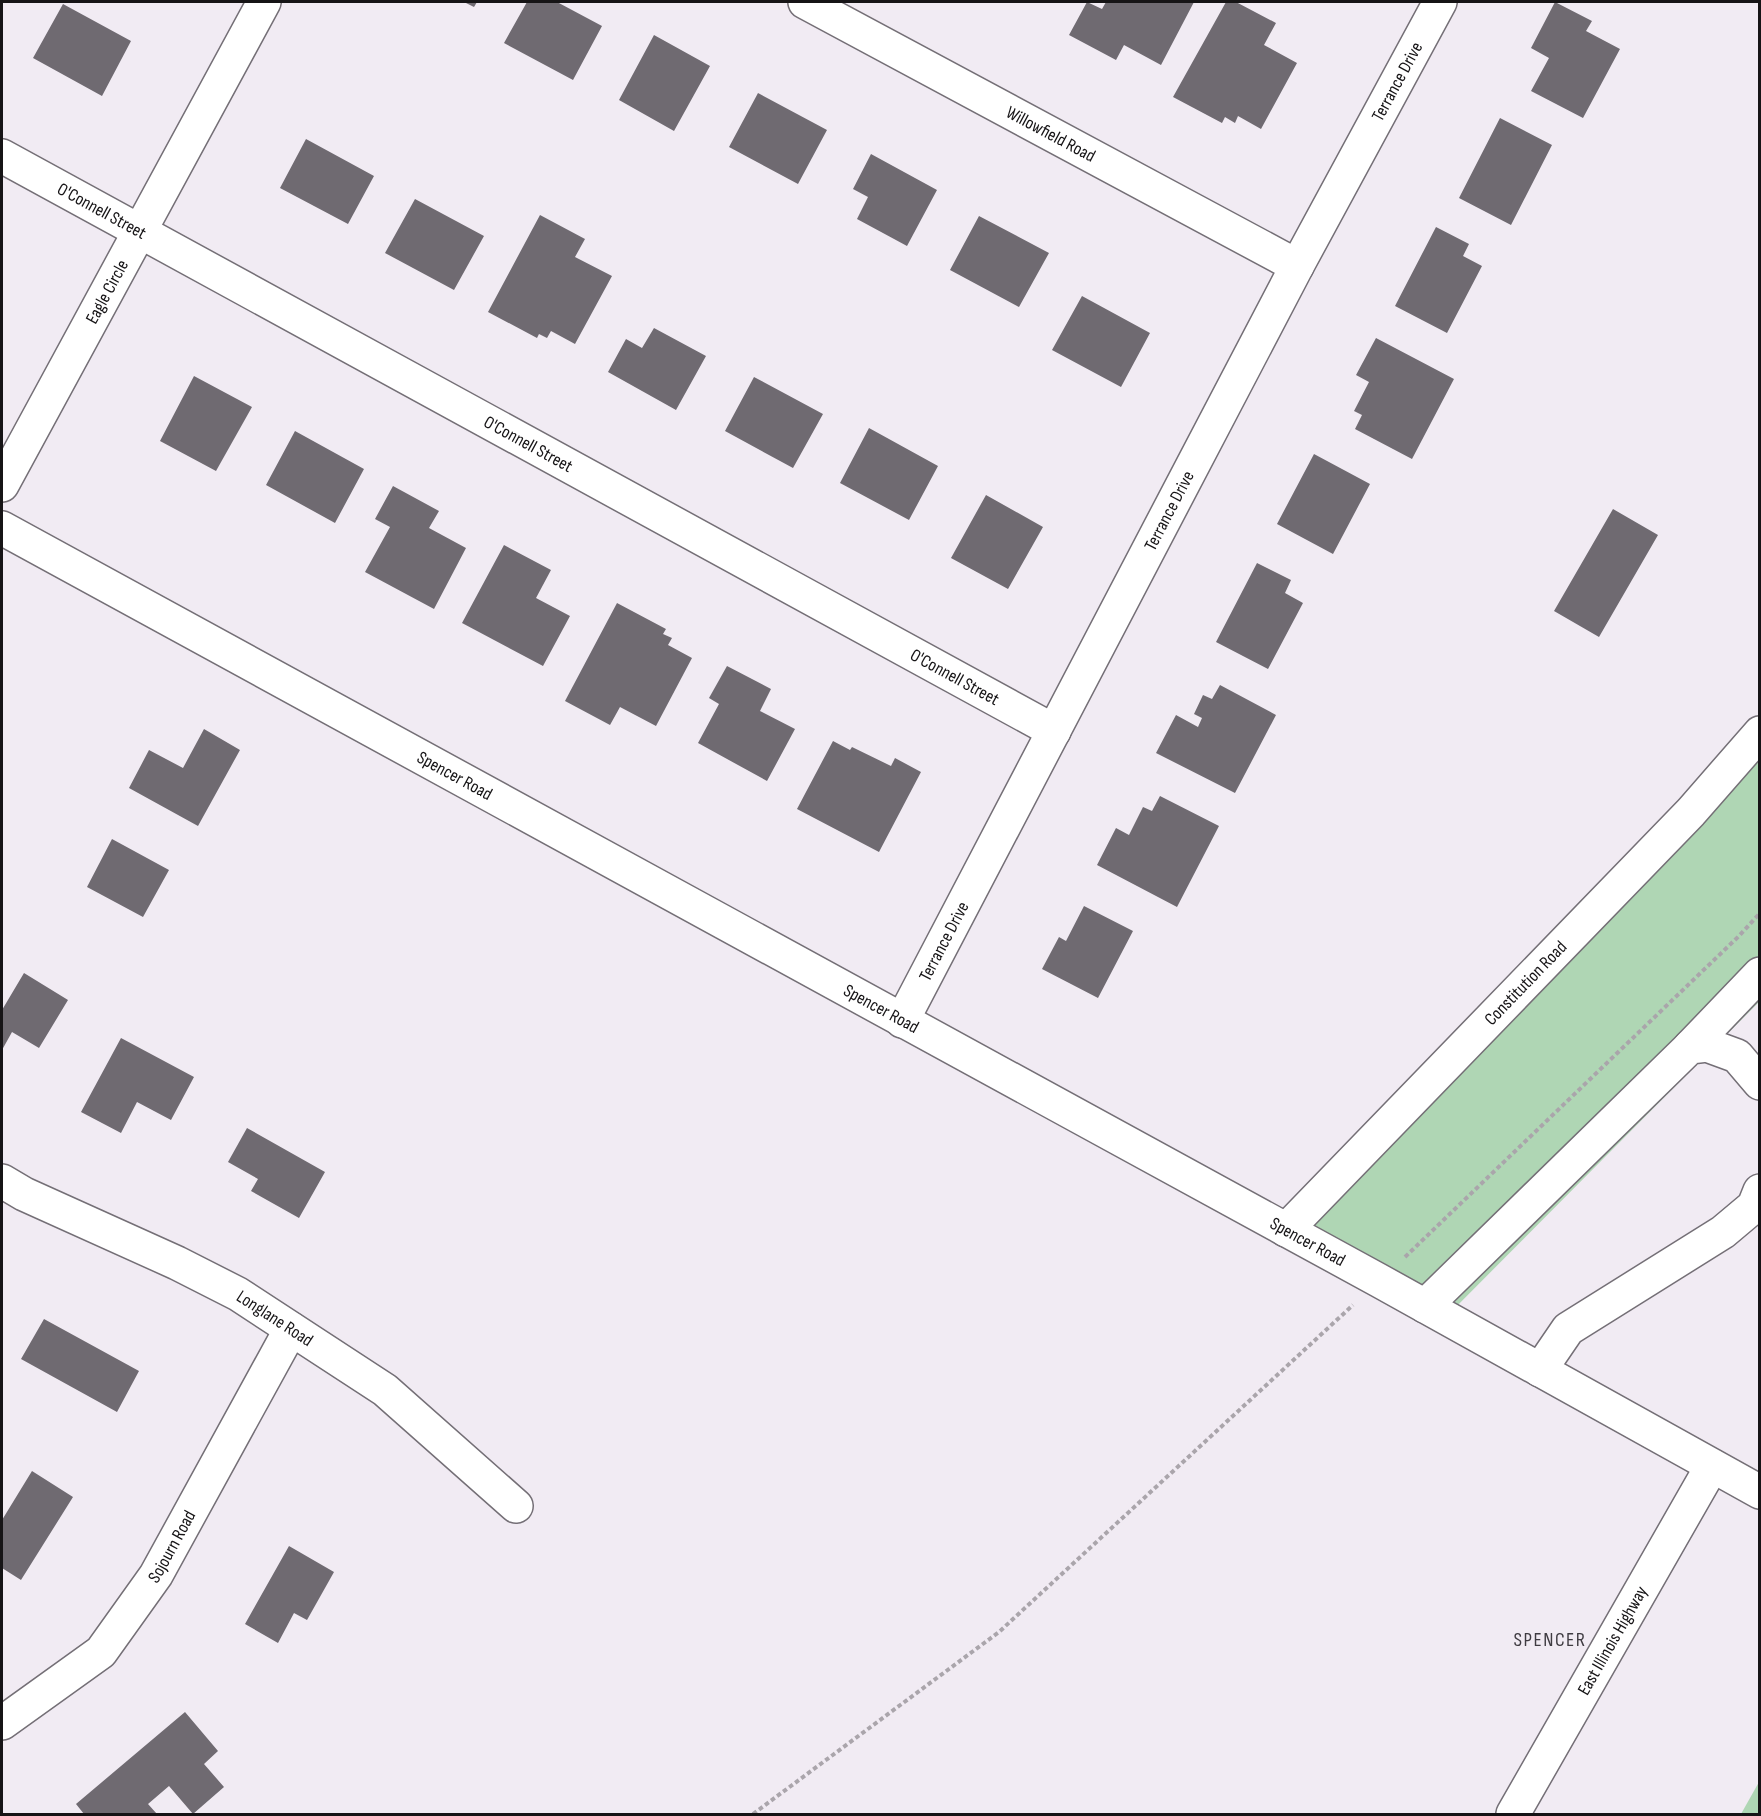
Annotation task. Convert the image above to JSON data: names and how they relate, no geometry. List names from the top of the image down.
{
  "streets": {
    "street": [
      "Terrance Drive",
      "Willowfield Road",
      "O'Connell Street",
      "Eagle Circle",
      "Spencer Road",
      "Constitution Road",
      "Longlane Road",
      "Sojourn Road",
      "East Illinois Highway"
    ]
  },
  "crossings": [
    ["Terrance Drive", "Willowfield Road"],
    ["Terrance Drive", "O'Connell Street"],
    ["Terrance Drive", "Spencer Road"],
    ["O'Connell Street", "Eagle Circle"],
    ["Spencer Road", "Constitution Road"],
    ["Spencer Road", "East Illinois Highway"],
    ["Longlane Road", "Sojourn Road"]
  ],
  "districts": ["SPENCER"]
}
